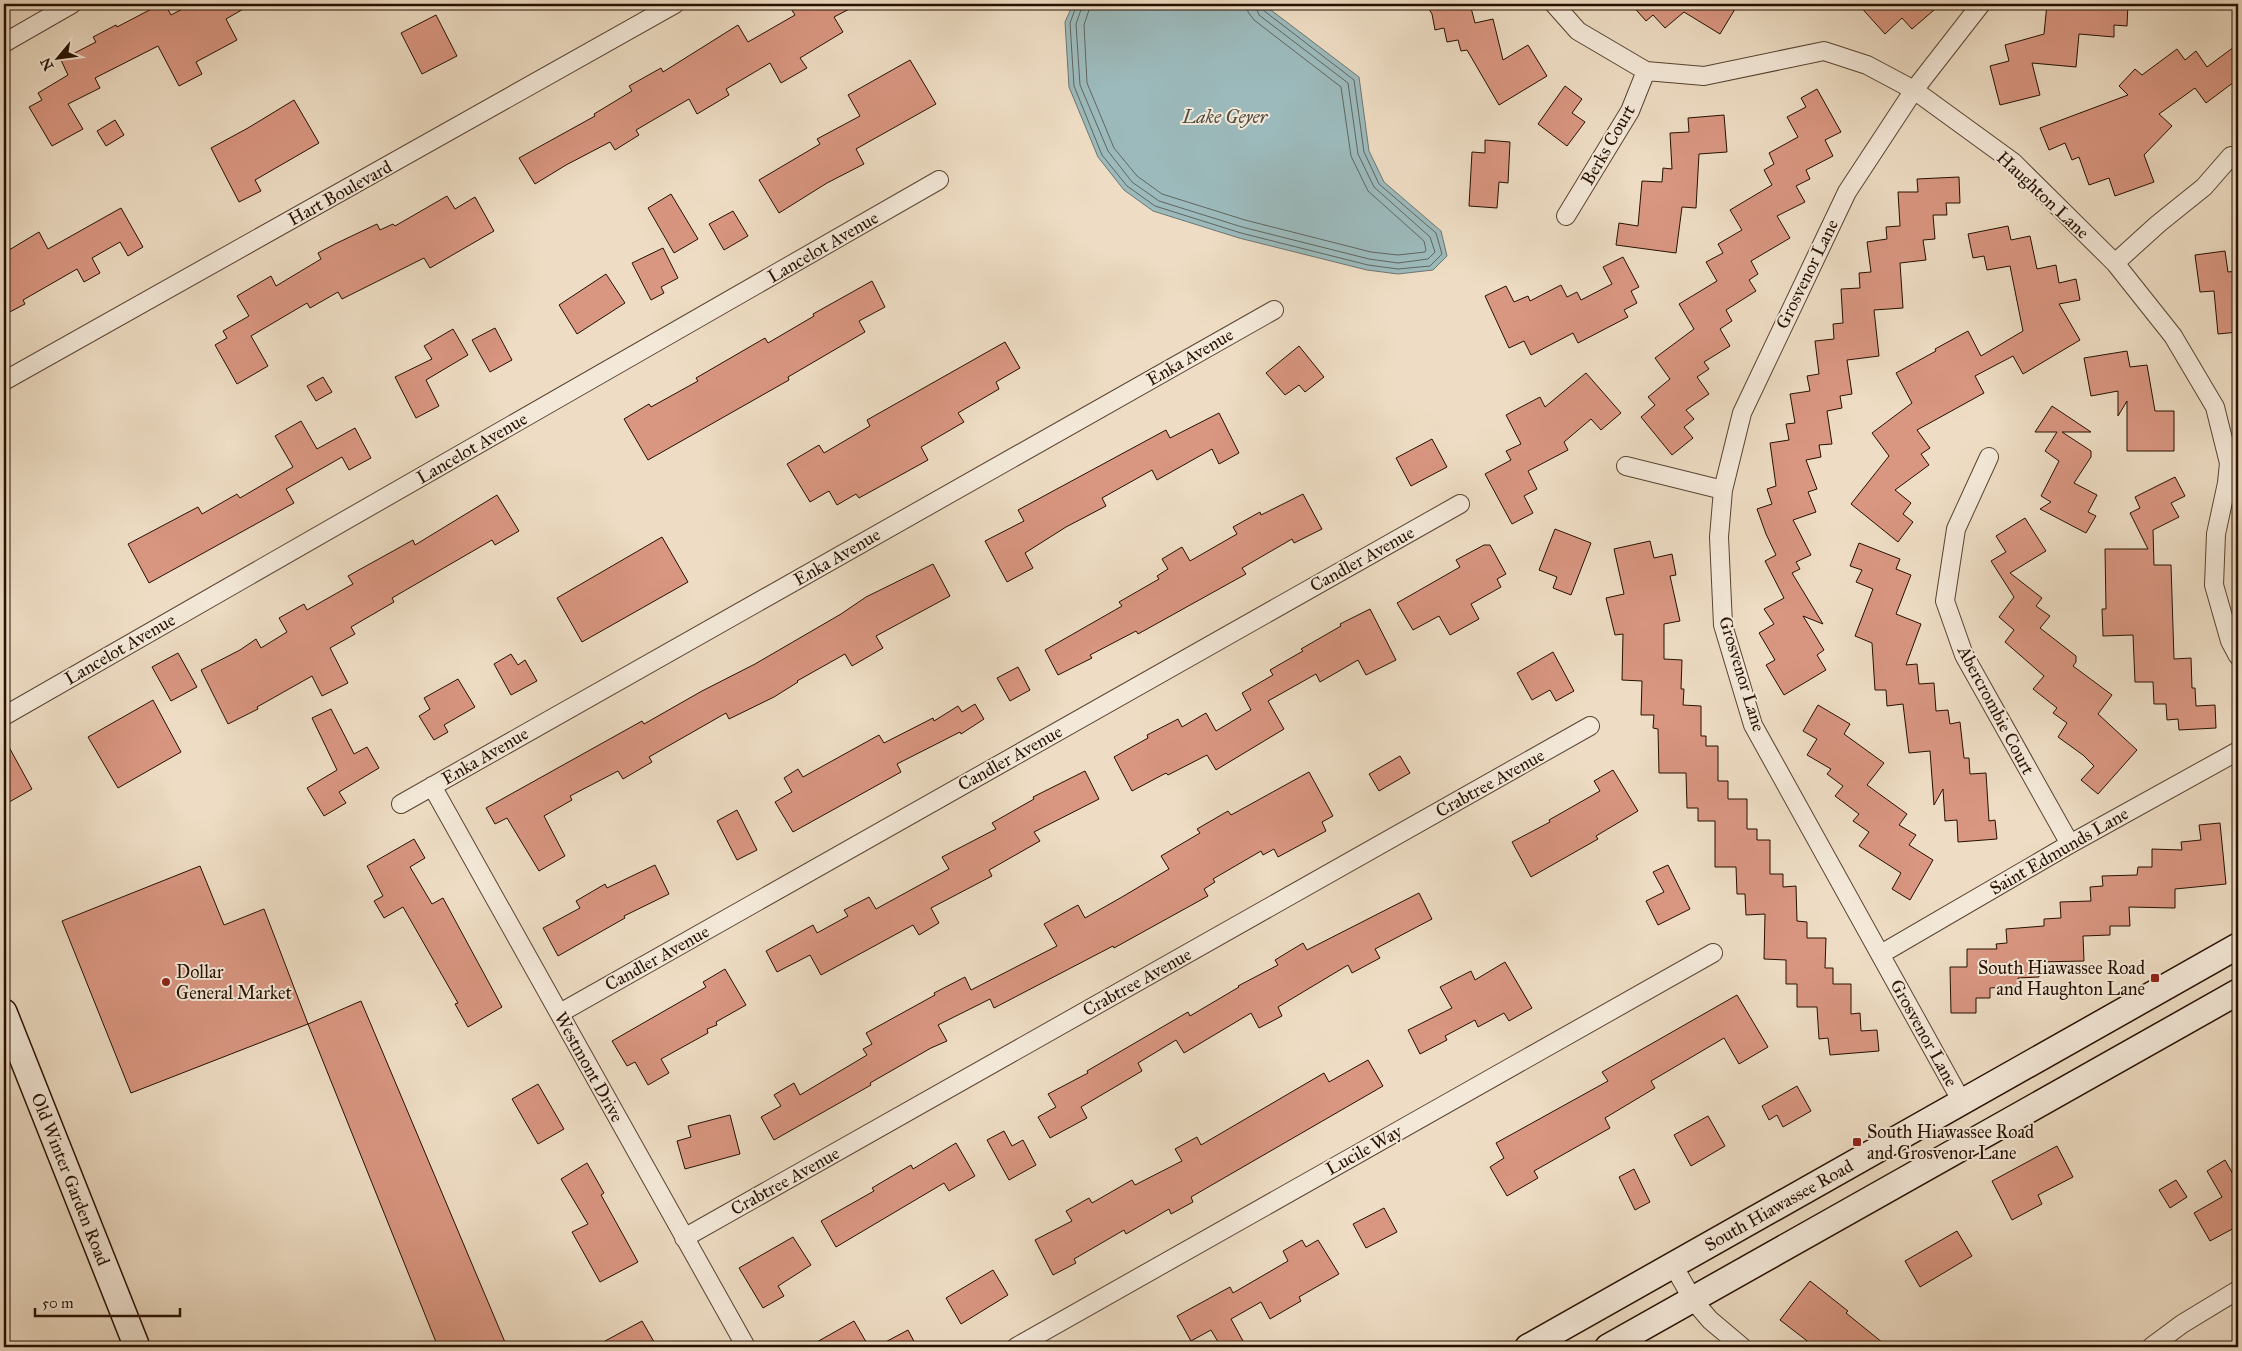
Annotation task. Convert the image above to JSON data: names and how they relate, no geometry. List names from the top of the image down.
{
  "streets": {
    "street": [
      "Berks Court",
      "Hart Boulevard",
      "Haughton Lane",
      "Lancelot Avenue",
      "Grosvenor Lane",
      "Enka Avenue",
      "Candler Avenue",
      "Abercrombie Court",
      "Crabtree Avenue",
      "Saint Edmunds Lane",
      "Westmont Drive",
      "Lucile Way",
      "Old Winter Garden Road",
      "South Hiawassee Road"
    ]
  },
  "crossings": [
    ["Berks Court", "Haughton Lane"],
    ["Haughton Lane", "Grosvenor Lane"],
    ["Grosvenor Lane", "Saint Edmunds Lane"],
    ["Grosvenor Lane", "South Hiawassee Road"],
    ["Enka Avenue", "Westmont Drive"],
    ["Candler Avenue", "Westmont Drive"],
    ["Abercrombie Court", "Saint Edmunds Lane"],
    ["Crabtree Avenue", "Westmont Drive"]
  ],
  "water": ["Lake Geyer"],
  "places": {
    "transit": ["South Hiawassee Road and Haughton Lane", "South Hiawassee Road and Grosvenor Lane"],
    "other": ["Dollar General Market"]
  },
  "scale_bar": "50 m",
  "north": "bottom left"
}
